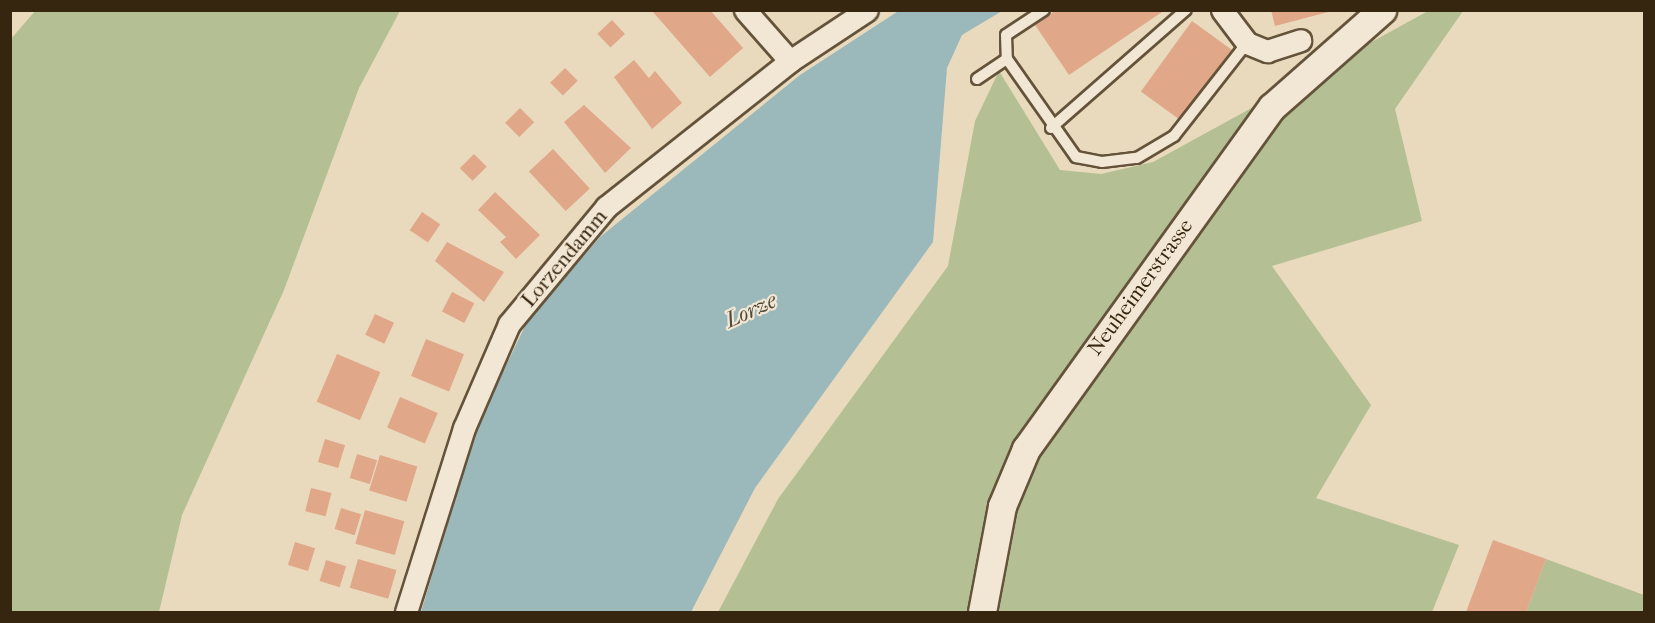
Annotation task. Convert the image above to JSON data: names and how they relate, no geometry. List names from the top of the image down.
{
  "streets": {
    "street": ["Lorzendamm", "Neuheimerstrasse"]
  },
  "water": ["Lorze"]
}
